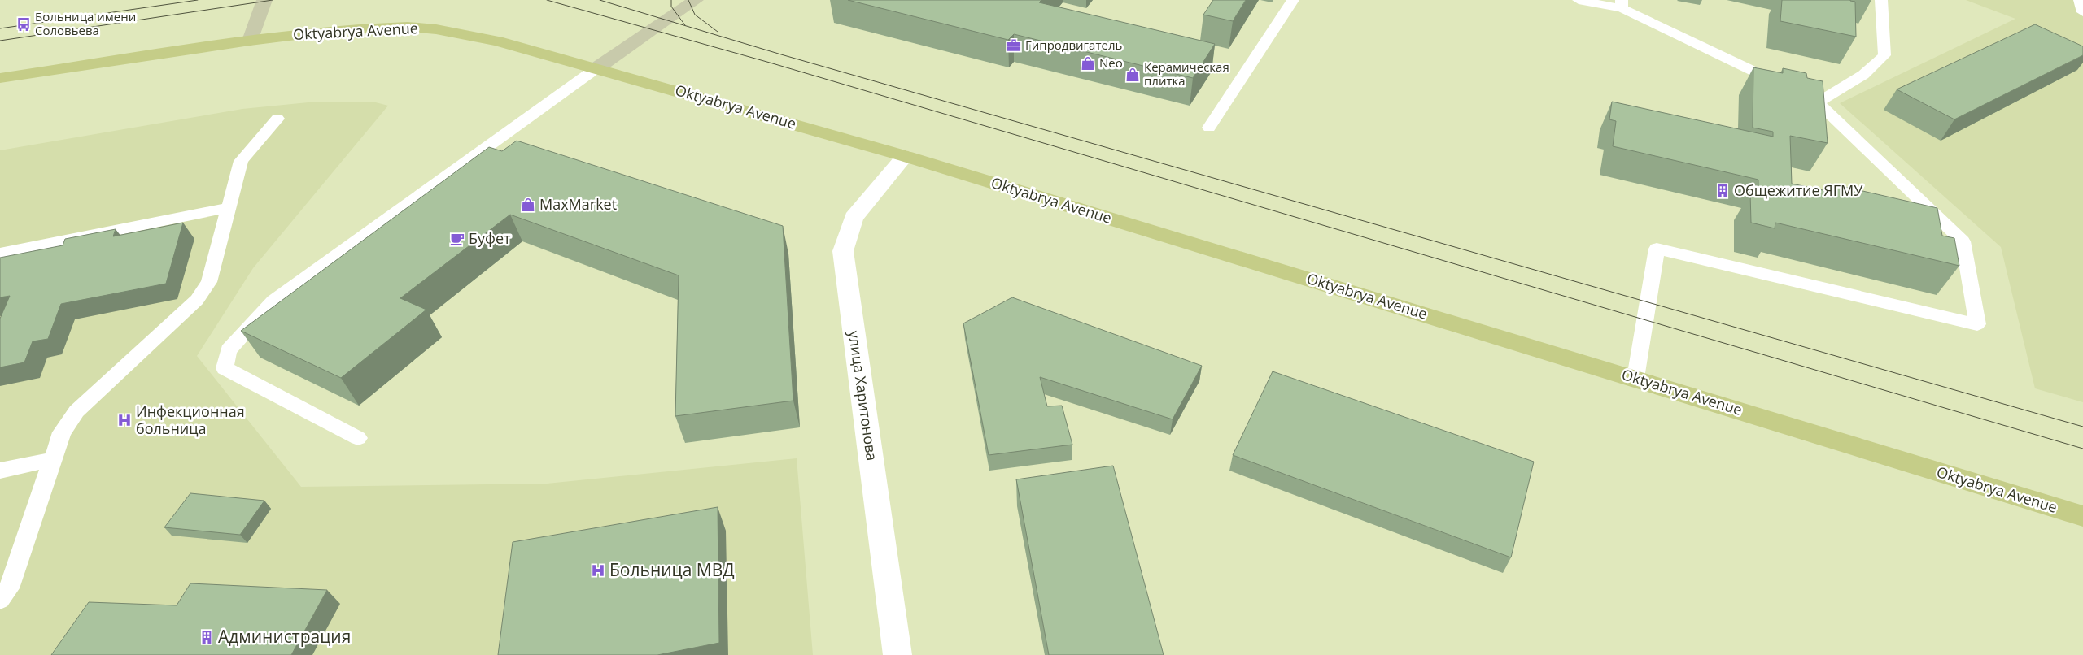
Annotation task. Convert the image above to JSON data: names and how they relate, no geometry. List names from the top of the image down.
{
  "streets": {
    "main road": ["Oktyabrya Avenue"],
    "street": ["улица Харитонова"]
  },
  "crossings": [
    ["Oktyabrya Avenue", "улица Харитонова"]
  ],
  "places": {
    "bus stop": ["Больница имени Соловьева"],
    "office": ["Гипродвигатель"],
    "shop": ["Neo", "Керамическая плитка", "MaxMarket"],
    "building": ["Общежитие ЯГМУ", "Администрация"],
    "cafe": ["Буфет"],
    "hospital": ["Инфекционная больница", "Больница МВД"]
  }
}
